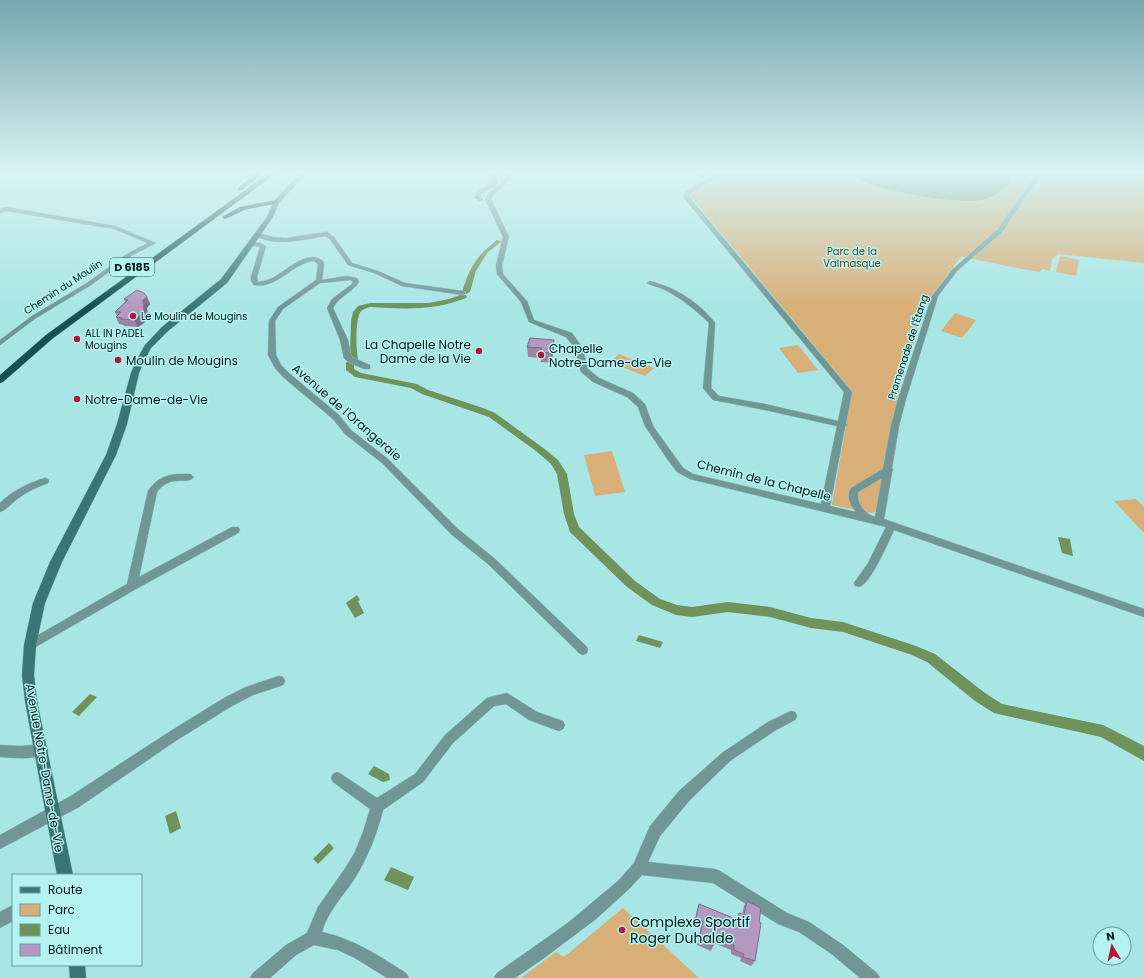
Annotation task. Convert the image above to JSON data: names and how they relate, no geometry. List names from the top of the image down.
{
  "streets": {
    "highway": ["D 6185"],
    "main road": ["Avenue Notre-Dame-de-Vie"],
    "street": [
      "Chemin du Moulin",
      "Promenade de l'Étang",
      "Avenue de l'Orangeraie",
      "Chemin de la Chapelle"
    ]
  },
  "crossings": [
    ["Promenade de l'Étang", "Chemin de la Chapelle"]
  ],
  "parks": ["Parc de la Valmasque"],
  "places": [
    "Le Moulin de Mougins",
    "ALL IN PADEL Mougins",
    "La Chapelle Notre Dame de la Vie",
    "Chapelle Notre-Dame-de-Vie",
    "Moulin de Mougins",
    "Notre-Dame-de-Vie",
    "Complexe Sportif Roger Duhalde"
  ],
  "legend": [
    "Route",
    "Parc",
    "Eau",
    "Bâtiment"
  ],
  "north": "top"
}
